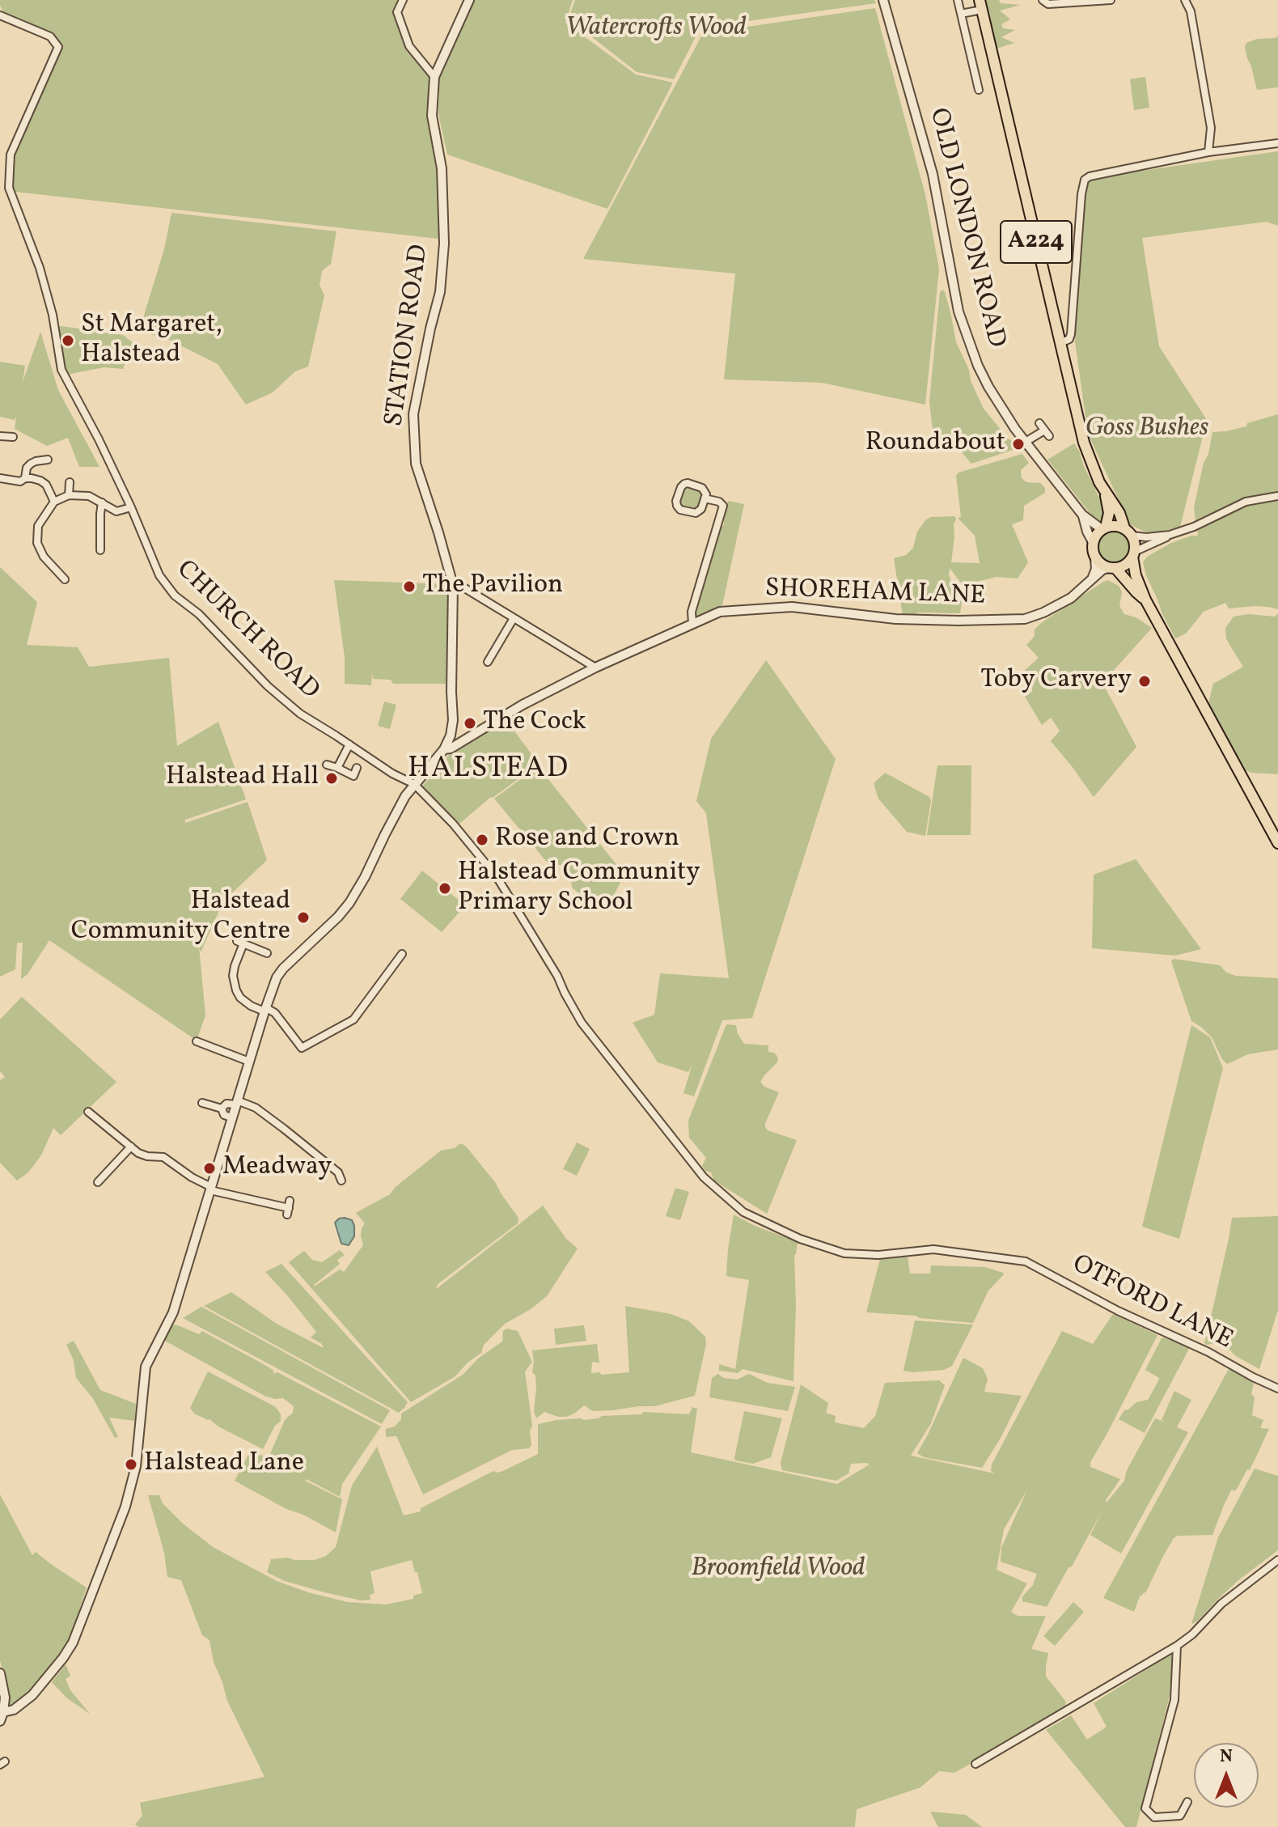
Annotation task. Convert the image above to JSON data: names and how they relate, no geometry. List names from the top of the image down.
{
  "streets": {
    "main road": ["A224"],
    "street": [
      "OLD LONDON ROAD",
      "STATION ROAD",
      "SHOREHAM LANE",
      "CHURCH ROAD",
      "OTFORD LANE"
    ]
  },
  "crossings": [
    ["OLD LONDON ROAD", "A224"],
    ["OLD LONDON ROAD", "SHOREHAM LANE"],
    ["A224", "SHOREHAM LANE"],
    ["STATION ROAD", "SHOREHAM LANE"],
    ["CHURCH ROAD", "OTFORD LANE"]
  ],
  "districts": ["HALSTEAD"],
  "parks": ["Watercrofts Wood", "Goss Bushes", "Broomfield Wood"],
  "places": [
    "St Margaret, Halstead",
    "Roundabout",
    "The Pavilion",
    "Toby Carvery",
    "The Cock",
    "Halstead Hall",
    "Rose and Crown",
    "Halstead Community Primary School",
    "Halstead Community Centre",
    "Meadway",
    "Halstead Lane"
  ],
  "north": "top"
}
